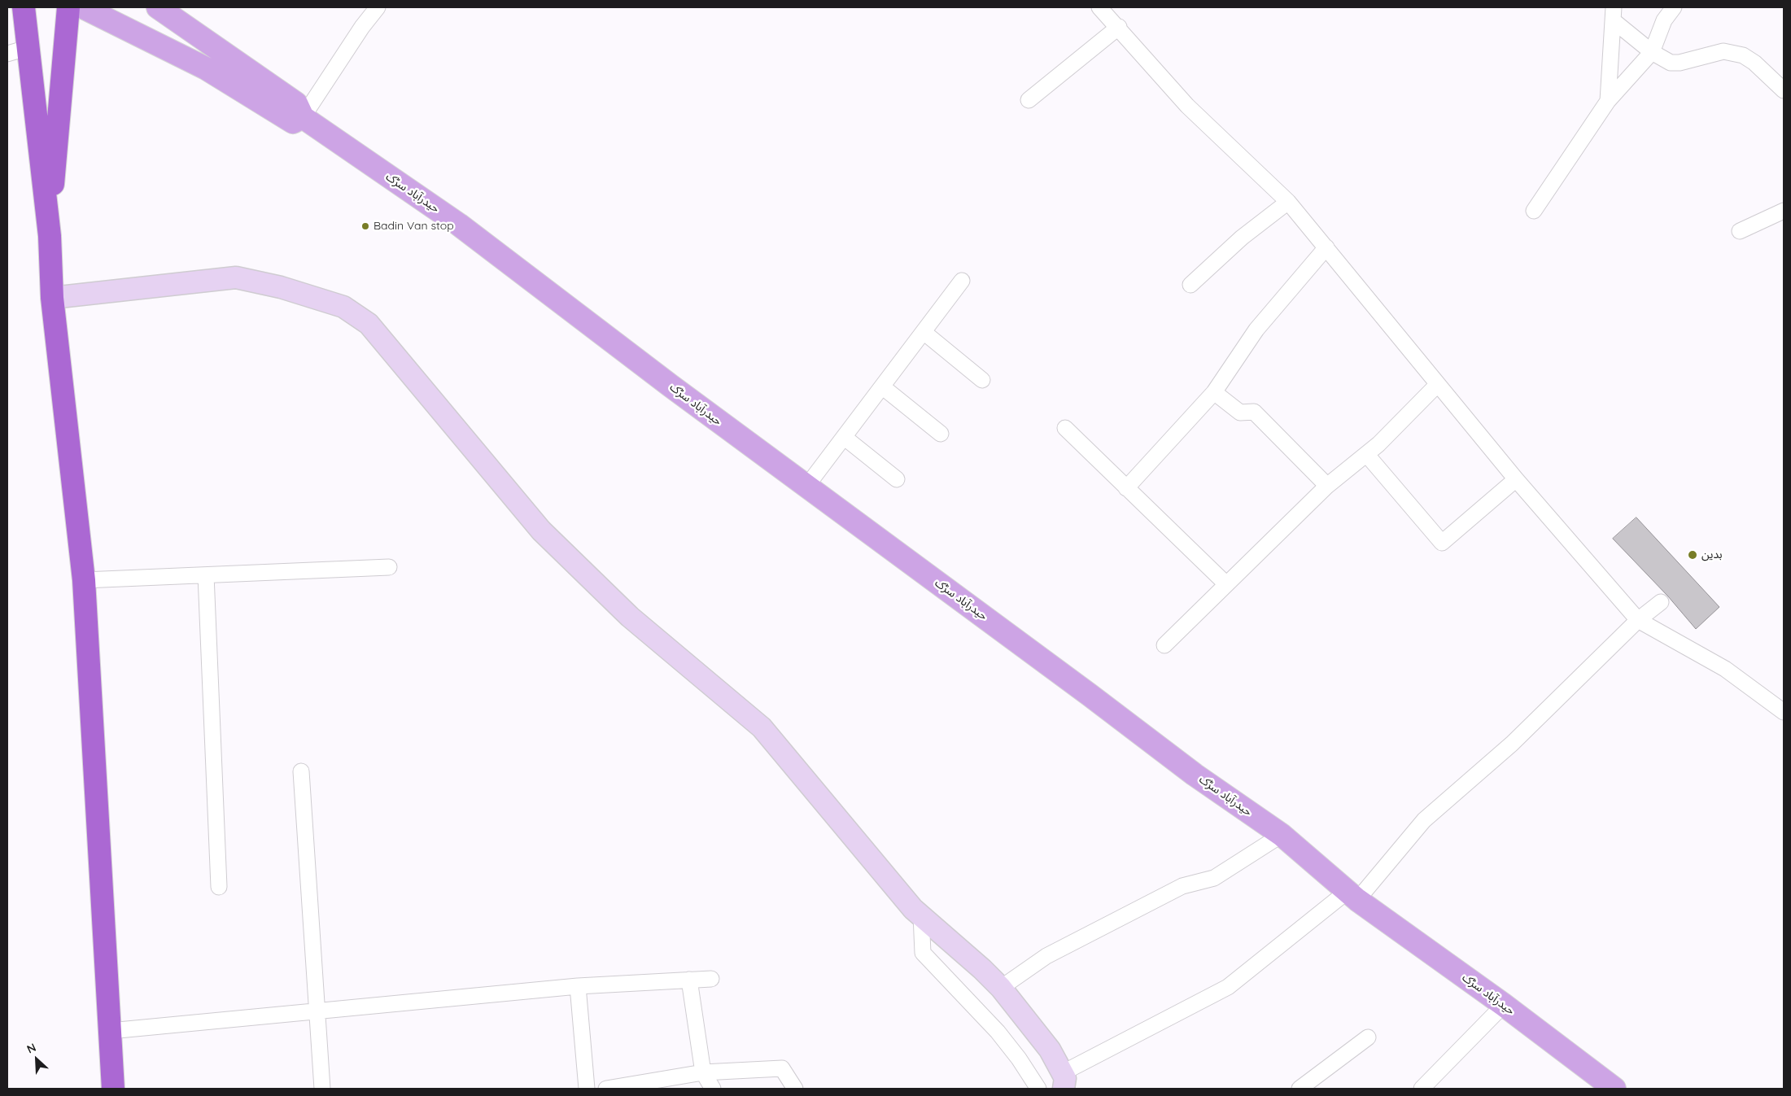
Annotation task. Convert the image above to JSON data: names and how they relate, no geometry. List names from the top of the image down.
{
  "streets": {
    "main road": ["حیدرآباد سڑک"]
  },
  "places": ["Badin Van stop", "بدين"],
  "north": "top left"
}
